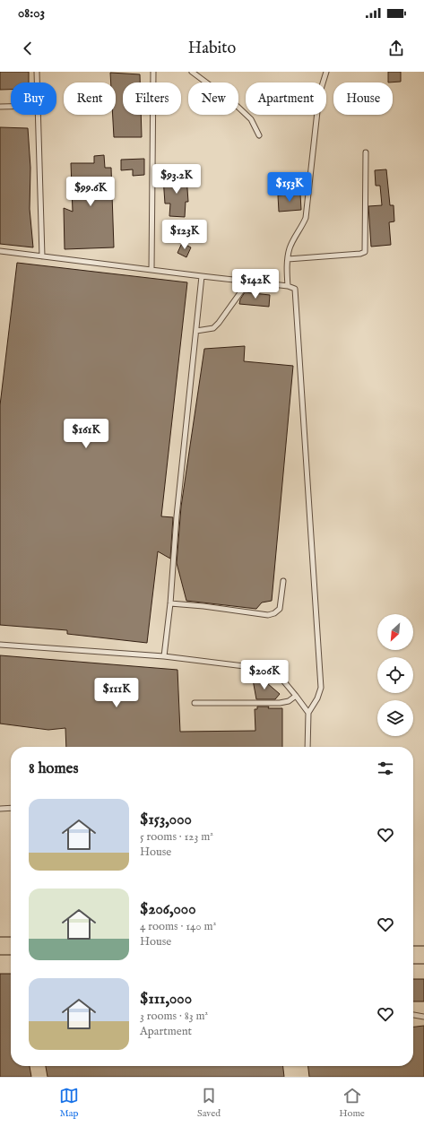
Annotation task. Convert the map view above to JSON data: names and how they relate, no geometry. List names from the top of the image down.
{
  "north": "bottom left",
  "page": {
    "status": "08:03",
    "header": "Habito",
    "chip": [
      "Buy",
      "Rent",
      "Filters",
      "New",
      "Apartment",
      "House"
    ],
    "price": [
      "$93.2K",
      "$153K",
      "$99.6K",
      "$123K",
      "$142K",
      "$161K",
      "$206K",
      "$111K"
    ],
    "heading": "8 homes",
    "list": [
      {
        "name": "$153,000",
        "note": "5 rooms · 123 m² · House"
      },
      {
        "name": "$206,000",
        "note": "4 rooms · 140 m² · House"
      },
      {
        "name": "$111,000",
        "note": "3 rooms · 83 m² · Apartment"
      }
    ],
    "tabs": ["Map", "Saved", "Home"]
  }
}
